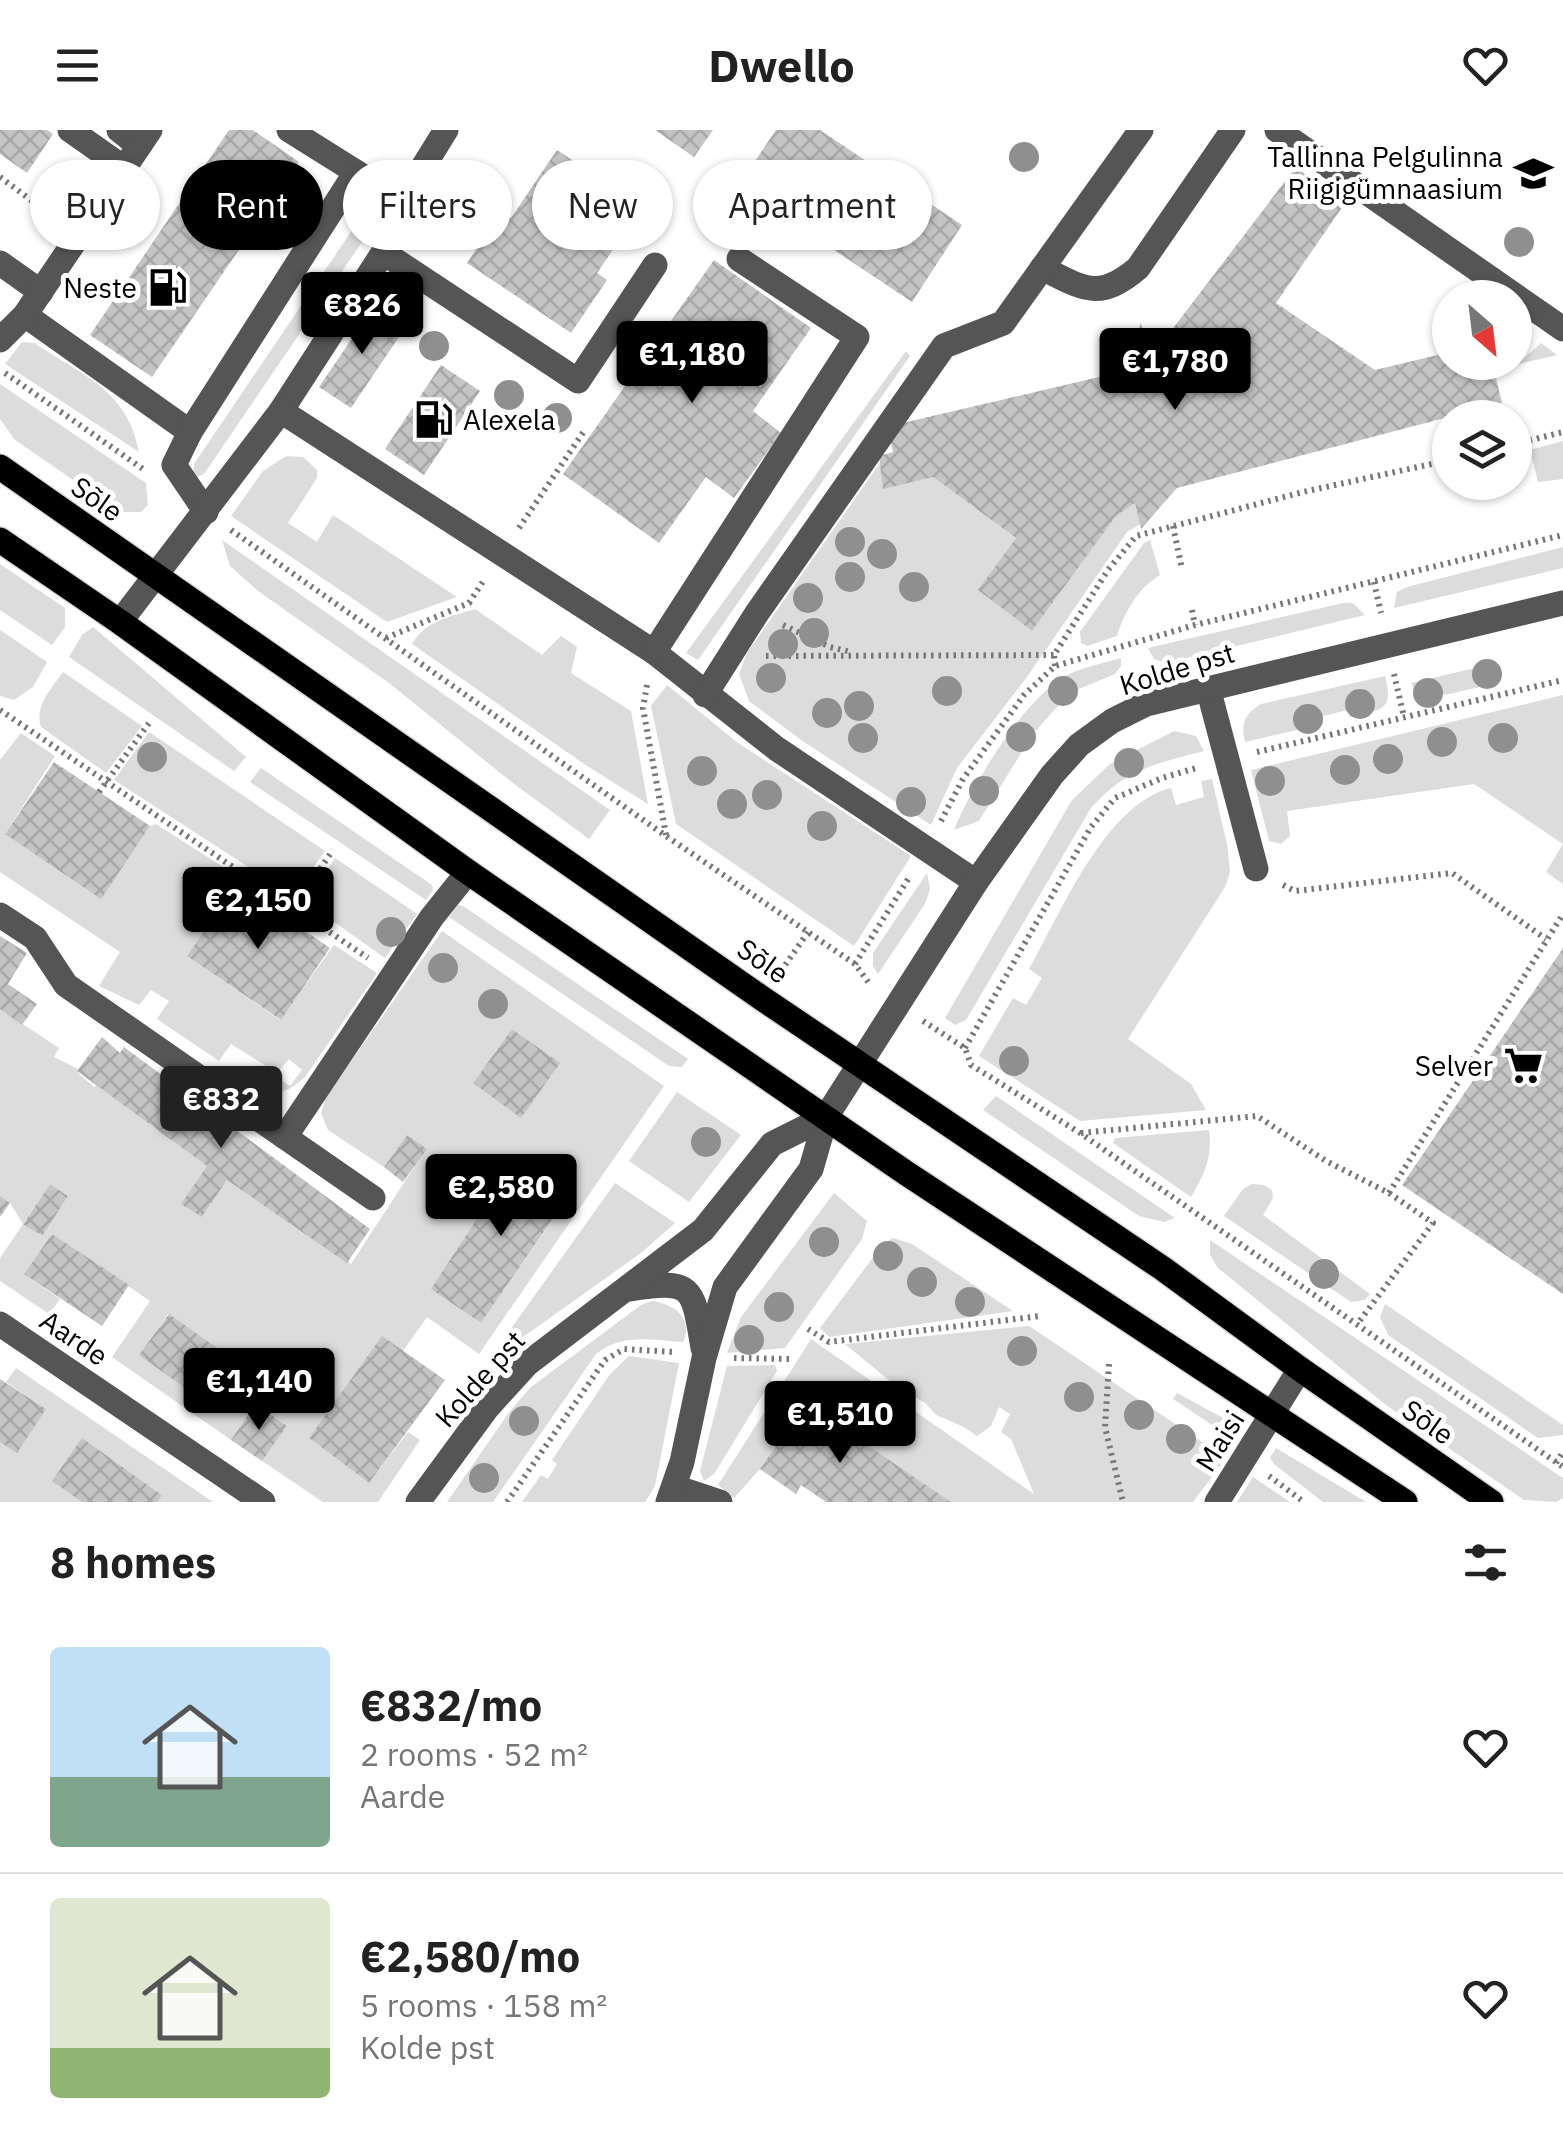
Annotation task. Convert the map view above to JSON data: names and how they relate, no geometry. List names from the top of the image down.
{
  "streets": {
    "main road": ["Sõle"],
    "street": ["Kolde pst", "Aarde", "Maisi"]
  },
  "crossings": [
    ["Sõle", "Kolde pst"],
    ["Sõle", "Maisi"]
  ],
  "places": {
    "school or university": ["Tallinna Pelgulinna Riigigümnaasium"],
    "fuel station": ["Neste", "Alexela"],
    "supermarket": ["Selver"]
  },
  "north": "bottom right",
  "page": {
    "header": "Dwello",
    "chip": [
      "Buy",
      "Rent",
      "Filters",
      "New",
      "Apartment"
    ],
    "price": [
      "€826",
      "€1,180",
      "€1,780",
      "€2,150",
      "€832",
      "€2,580",
      "€1,140",
      "€1,510"
    ],
    "heading": "8 homes",
    "list": [
      {
        "name": "€832/mo",
        "note": "2 rooms · 52 m² · Aarde"
      },
      {
        "name": "€2,580/mo",
        "note": "5 rooms · 158 m² · Kolde pst"
      }
    ]
  }
}
